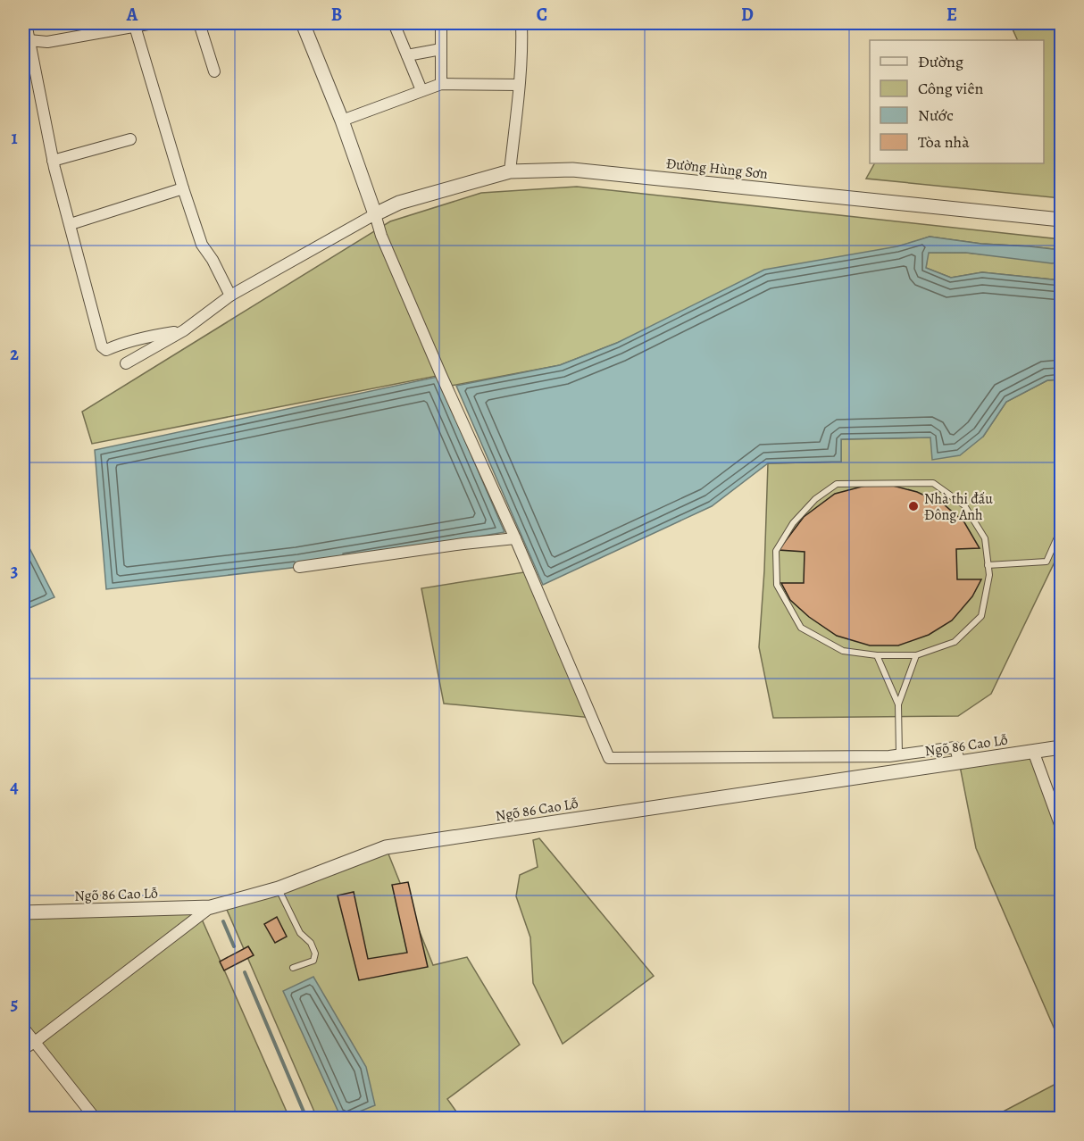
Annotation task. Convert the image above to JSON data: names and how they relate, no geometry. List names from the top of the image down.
{
  "streets": {
    "street": ["Đường Hùng Sơn", "Ngõ 86 Cao Lỗ"]
  },
  "places": ["Nhà thi đấu Đông Anh"],
  "legend": [
    "Đường",
    "Công viên",
    "Nước",
    "Tòa nhà"
  ],
  "grid": {
    "columns": [
      "A",
      "B",
      "C",
      "D",
      "E"
    ],
    "rows": [
      "1",
      "2",
      "3",
      "4",
      "5"
    ]
  }
}
